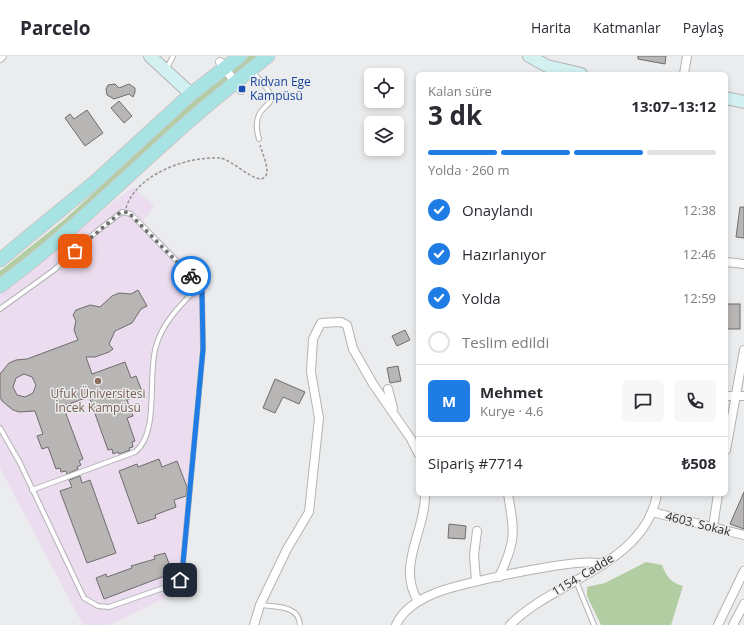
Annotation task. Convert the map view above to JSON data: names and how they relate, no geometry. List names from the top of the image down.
{
  "streets": {
    "street": ["4603. Sokak", "1154. Cadde"]
  },
  "crossings": [
    ["4603. Sokak", "1154. Cadde"]
  ],
  "places": {
    "transit": ["Rıdvan Ege Kampüsü"],
    "other": ["Ufuk Üniversitesi İncek Kampüsü"]
  },
  "page": {
    "header": "Parcelo",
    "nav": ["Harita", "Katmanlar", "Paylaş"],
    "heading": ["3 dk", "Kalan süre", "13:07–13:12"],
    "panel": [
      "Mehmet",
      "Kurye · 4.6",
      "Sipariş #7714",
      "₺508"
    ],
    "bar": "Yolda · 260 m",
    "list": [
      ["Onaylandı", "12:38"],
      ["Hazırlanıyor", "12:46"],
      ["Yolda", "12:59"],
      "Teslim edildi"
    ],
    "round": "M"
  }
}
